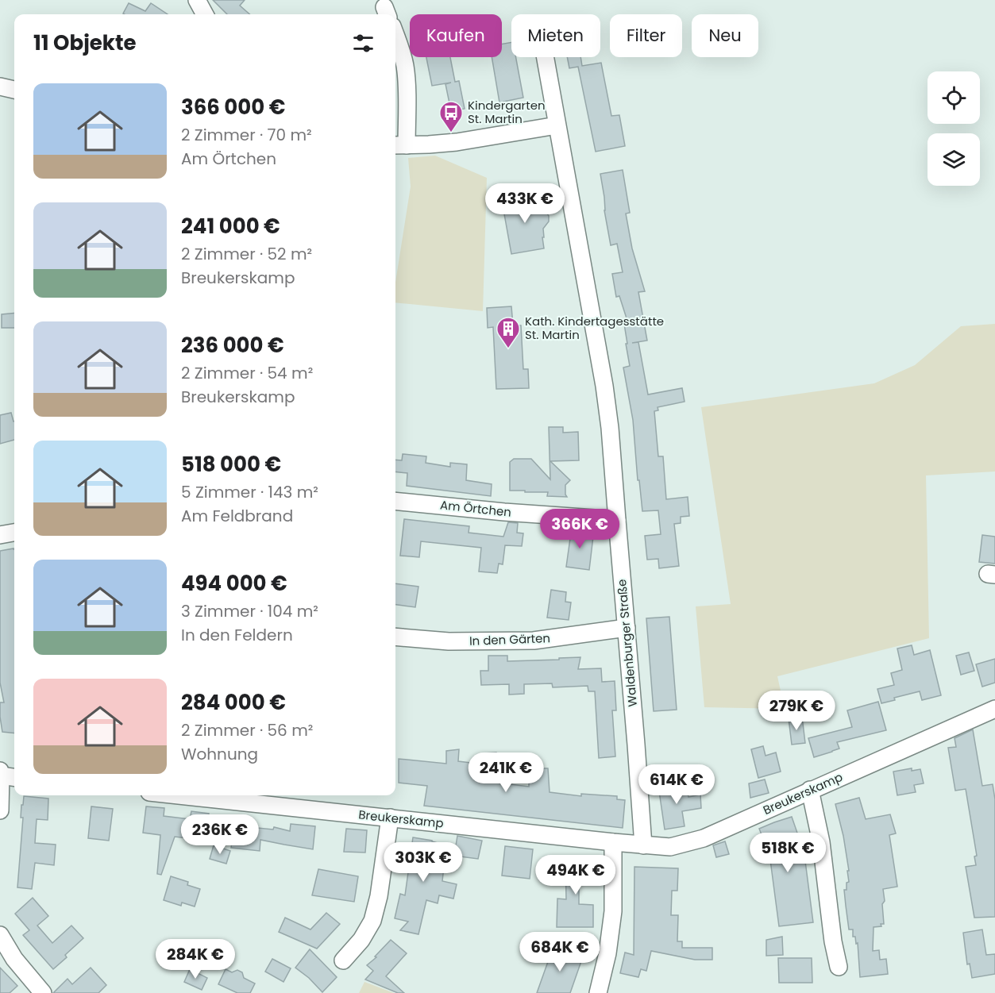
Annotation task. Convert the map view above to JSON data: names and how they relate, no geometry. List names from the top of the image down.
{
  "streets": {
    "street": [
      "Am Örtchen",
      "In den Gärten",
      "Waldenburger Straße",
      "Breukerskamp"
    ]
  },
  "crossings": [
    ["Am Örtchen", "Waldenburger Straße"],
    ["In den Gärten", "Waldenburger Straße"],
    ["Waldenburger Straße", "Breukerskamp"]
  ],
  "places": {
    "bus stop": ["Kindergarten St. Martin"],
    "building": ["Kath. Kindertagesstätte St. Martin"]
  },
  "page": {
    "chip": [
      "Kaufen",
      "Mieten",
      "Filter",
      "Neu"
    ],
    "heading": "11 Objekte",
    "list": [
      {
        "name": "366 000 €",
        "note": "2 Zimmer · 70 m² · Am Örtchen"
      },
      {
        "name": "241 000 €",
        "note": "2 Zimmer · 52 m² · Breukerskamp"
      },
      {
        "name": "236 000 €",
        "note": "2 Zimmer · 54 m² · Breukerskamp"
      },
      {
        "name": "518 000 €",
        "note": "5 Zimmer · 143 m² · Am Feldbrand"
      },
      {
        "name": "494 000 €",
        "note": "3 Zimmer · 104 m² · In den Feldern"
      },
      {
        "name": "284 000 €",
        "note": "2 Zimmer · 56 m² · Wohnung"
      }
    ],
    "price": [
      "433K €",
      "366K €",
      "279K €",
      "241K €",
      "614K €",
      "236K €",
      "518K €",
      "303K €",
      "494K €",
      "684K €",
      "284K €"
    ]
  }
}
